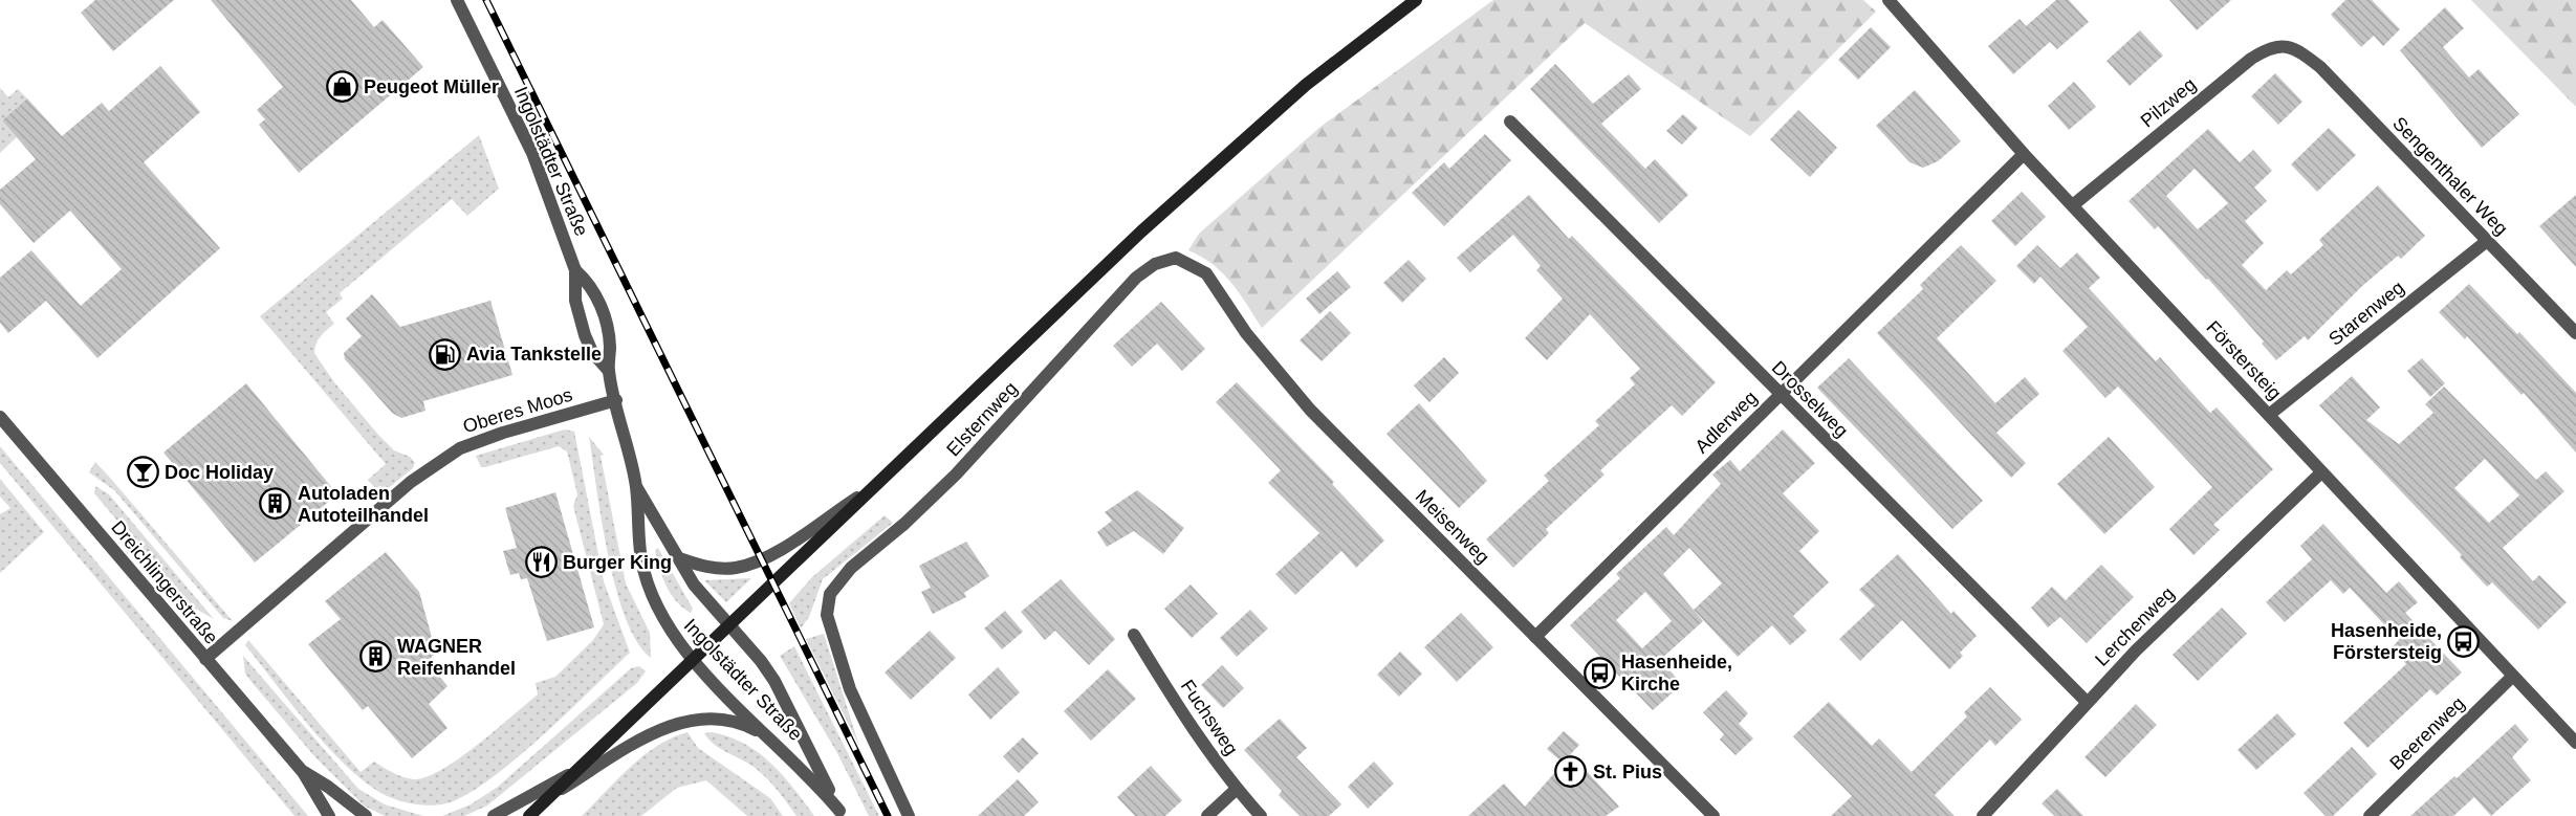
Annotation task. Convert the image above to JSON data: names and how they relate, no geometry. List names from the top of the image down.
{
  "streets": {
    "street": [
      "Pilzweg",
      "Ingolstädter Straße",
      "Sengenthaler Weg",
      "Starenweg",
      "Förstersteig",
      "Drosselweg",
      "Oberes Moos",
      "Elsternweg",
      "Adlerweg",
      "Meisenweg",
      "Dreichlingerstraße",
      "Lerchenweg",
      "Fuchsweg",
      "Beerenweg"
    ]
  },
  "crossings": [
    ["Pilzweg", "Sengenthaler Weg"],
    ["Pilzweg", "Förstersteig"],
    ["Ingolstädter Straße", "Oberes Moos"],
    ["Sengenthaler Weg", "Starenweg"],
    ["Starenweg", "Förstersteig"],
    ["Förstersteig", "Adlerweg"],
    ["Förstersteig", "Lerchenweg"],
    ["Förstersteig", "Beerenweg"],
    ["Drosselweg", "Adlerweg"],
    ["Drosselweg", "Lerchenweg"],
    ["Oberes Moos", "Dreichlingerstraße"],
    ["Elsternweg", "Meisenweg"],
    ["Adlerweg", "Meisenweg"]
  ],
  "places": {
    "shop": ["Peugeot Müller"],
    "fuel station": ["Avia Tankstelle"],
    "bar": ["Doc Holiday"],
    "building": ["Autoladen Autoteilhandel", "WAGNER Reifenhandel"],
    "restaurant": ["Burger King"],
    "bus stop": ["Hasenheide, Förstersteig", "Hasenheide, Kirche"],
    "church": ["St. Pius"]
  }
}
